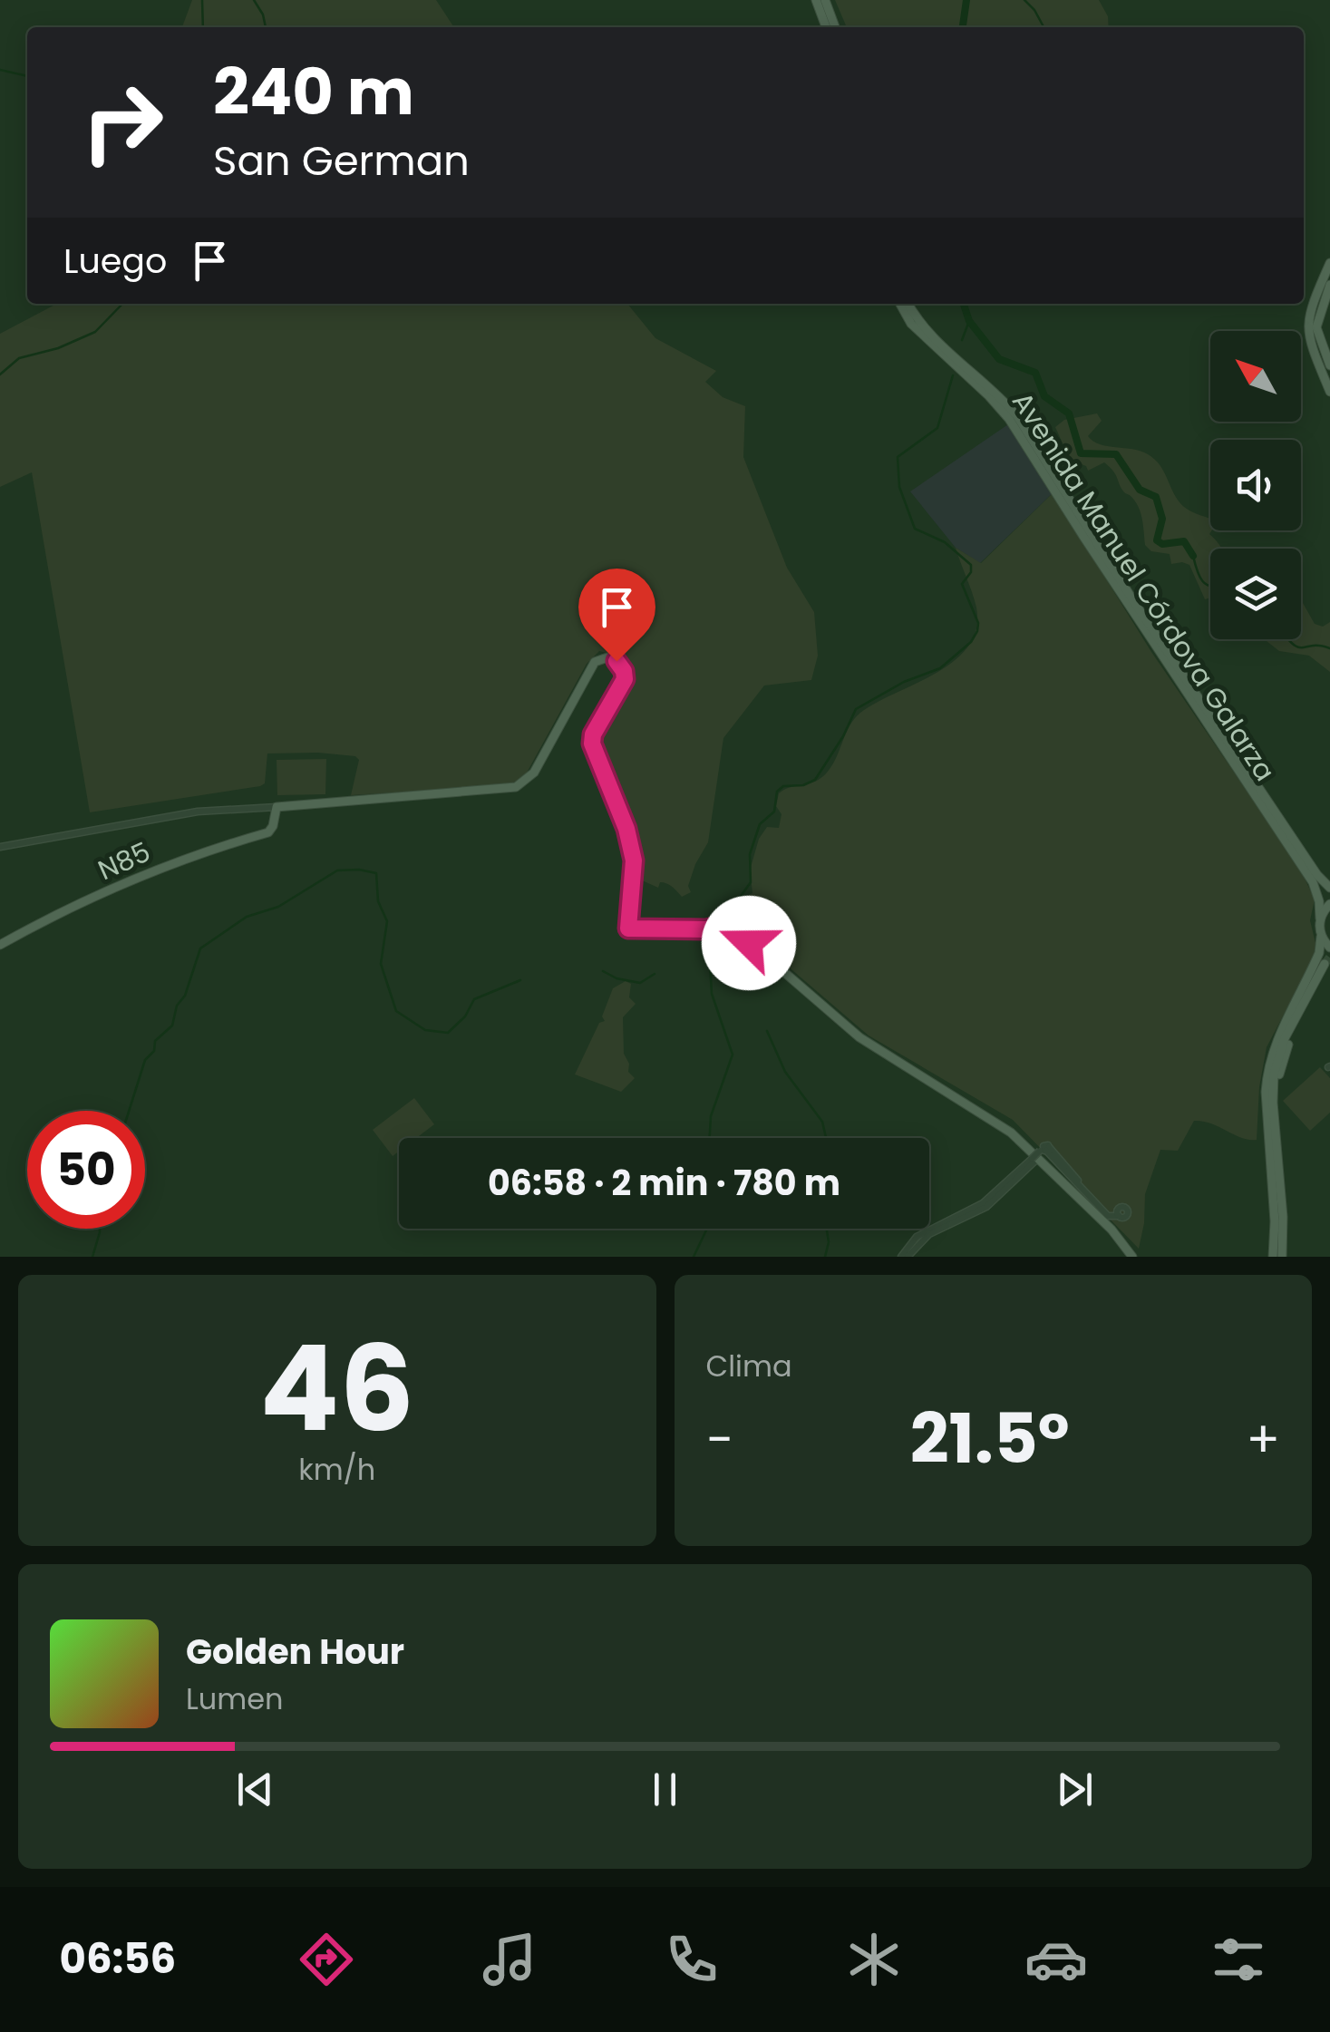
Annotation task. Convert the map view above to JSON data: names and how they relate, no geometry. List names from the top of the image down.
{
  "streets": {
    "main road": ["Avenida Manuel Córdova Galarza", "N85"]
  },
  "north": "top left",
  "page": {
    "turn": ["240 m", "San German"],
    "then": "Luego",
    "limit": "50",
    "trip": "06:58 · 2 min · 780 m",
    "tile": [
      ["46", "km/h"],
      "Clima"
    ],
    "heat": ["−", "21.5°", "+"],
    "song": ["Golden Hour", "Lumen"],
    "tabs": "06:56"
  }
}
